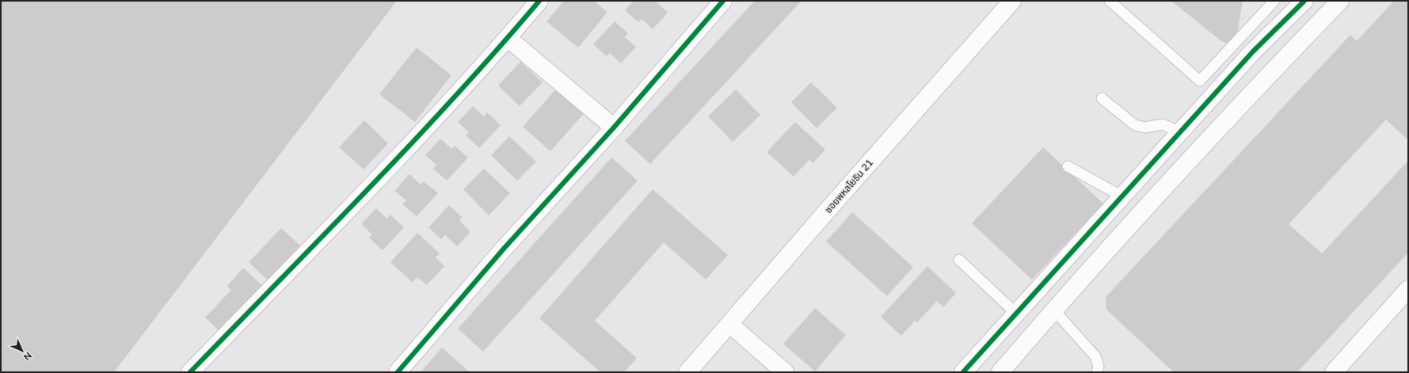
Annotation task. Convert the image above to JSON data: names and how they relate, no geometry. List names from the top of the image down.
{
  "streets": {
    "street": ["ซอยพหลโยธิน 21"]
  },
  "north": "bottom right"
}
